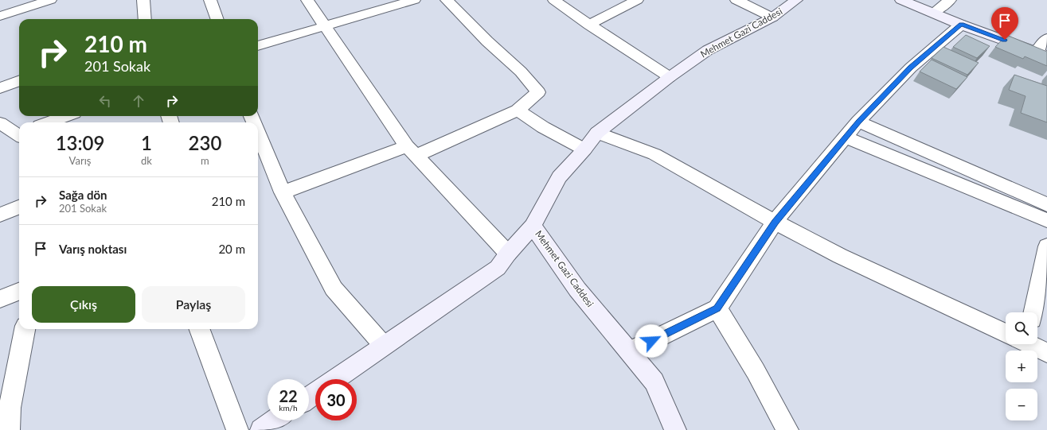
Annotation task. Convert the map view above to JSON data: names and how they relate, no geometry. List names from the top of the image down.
{
  "streets": {
    "street": ["Mehmet Gazi Caddesi"]
  },
  "page": {
    "turn": ["210 m", "201 Sokak"],
    "eta": [
      "13:09",
      "Varış",
      "1",
      "dk",
      "230",
      "m"
    ],
    "list": [
      {
        "name": "Sağa dön",
        "note": "201 Sokak",
        "value": "210 m"
      },
      {
        "name": "Varış noktası",
        "value": "20 m"
      }
    ],
    "buttons": ["Çıkış", "Paylaş"],
    "map_buttons": ["+", "−"],
    "speed": "22 km/h",
    "limit": "30"
  }
}
